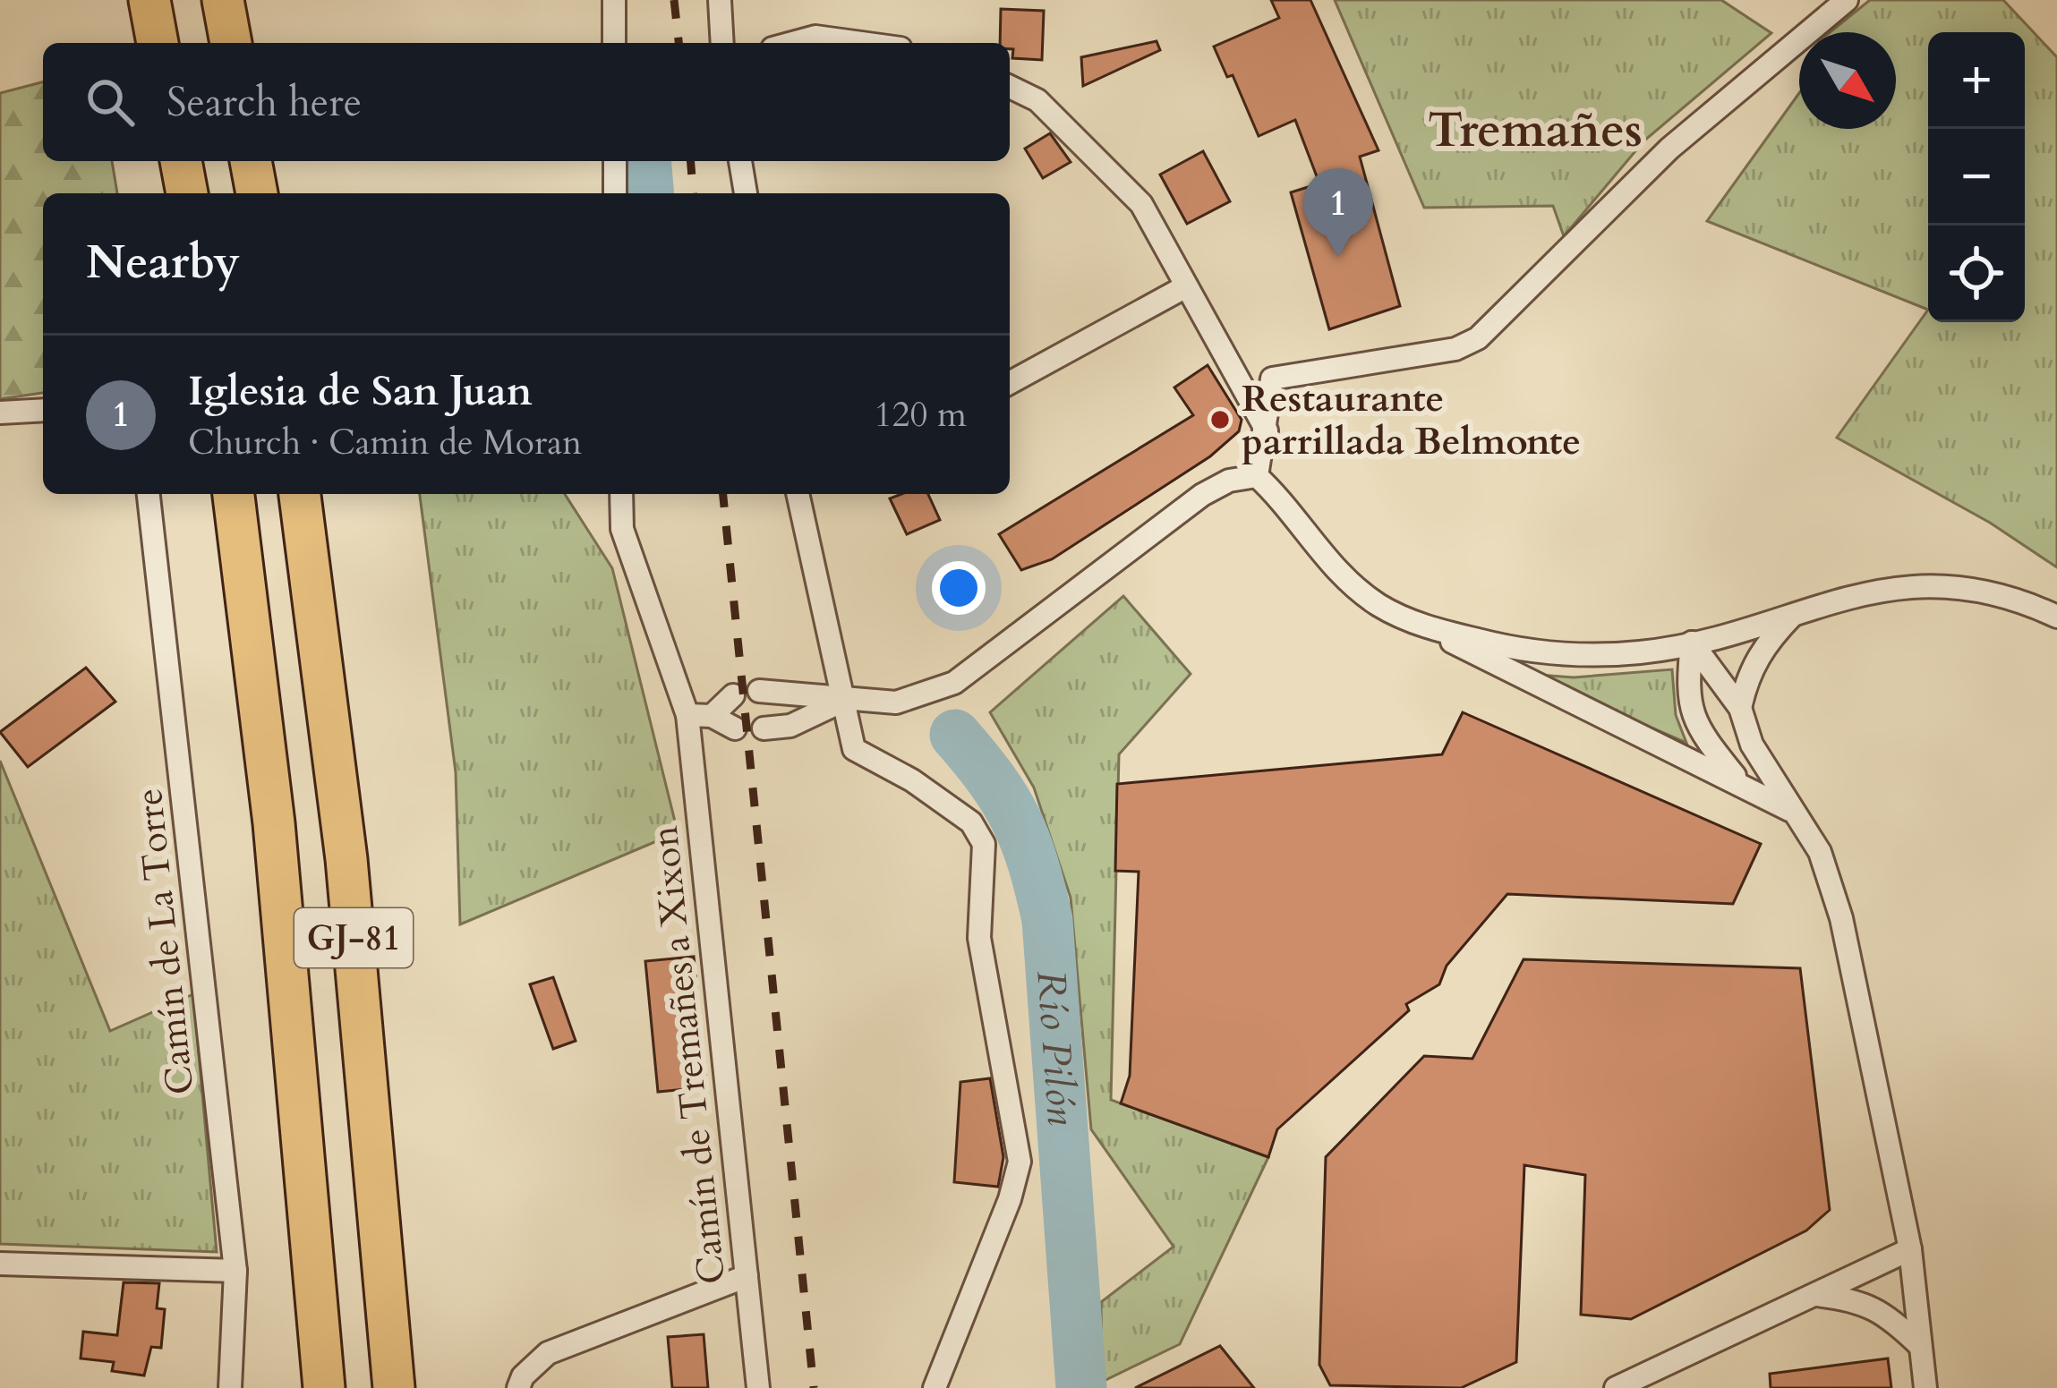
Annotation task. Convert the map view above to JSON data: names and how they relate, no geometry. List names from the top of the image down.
{
  "streets": {
    "highway": ["GJ-81"],
    "street": ["Camín de La Torre", "Camín de Tremañes a Xixon"]
  },
  "districts": ["Tremañes"],
  "water": ["Río Pilón"],
  "places": ["Restaurante parrillada Belmonte"],
  "north": "bottom right",
  "page": {
    "map_buttons": ["+", "−"],
    "search": "Search here",
    "pins": "1",
    "heading": "Nearby",
    "list": [
      {
        "mark": "1",
        "name": "Iglesia de San Juan",
        "note": "Church · Camin de Moran",
        "value": "120 m"
      }
    ]
  }
}
